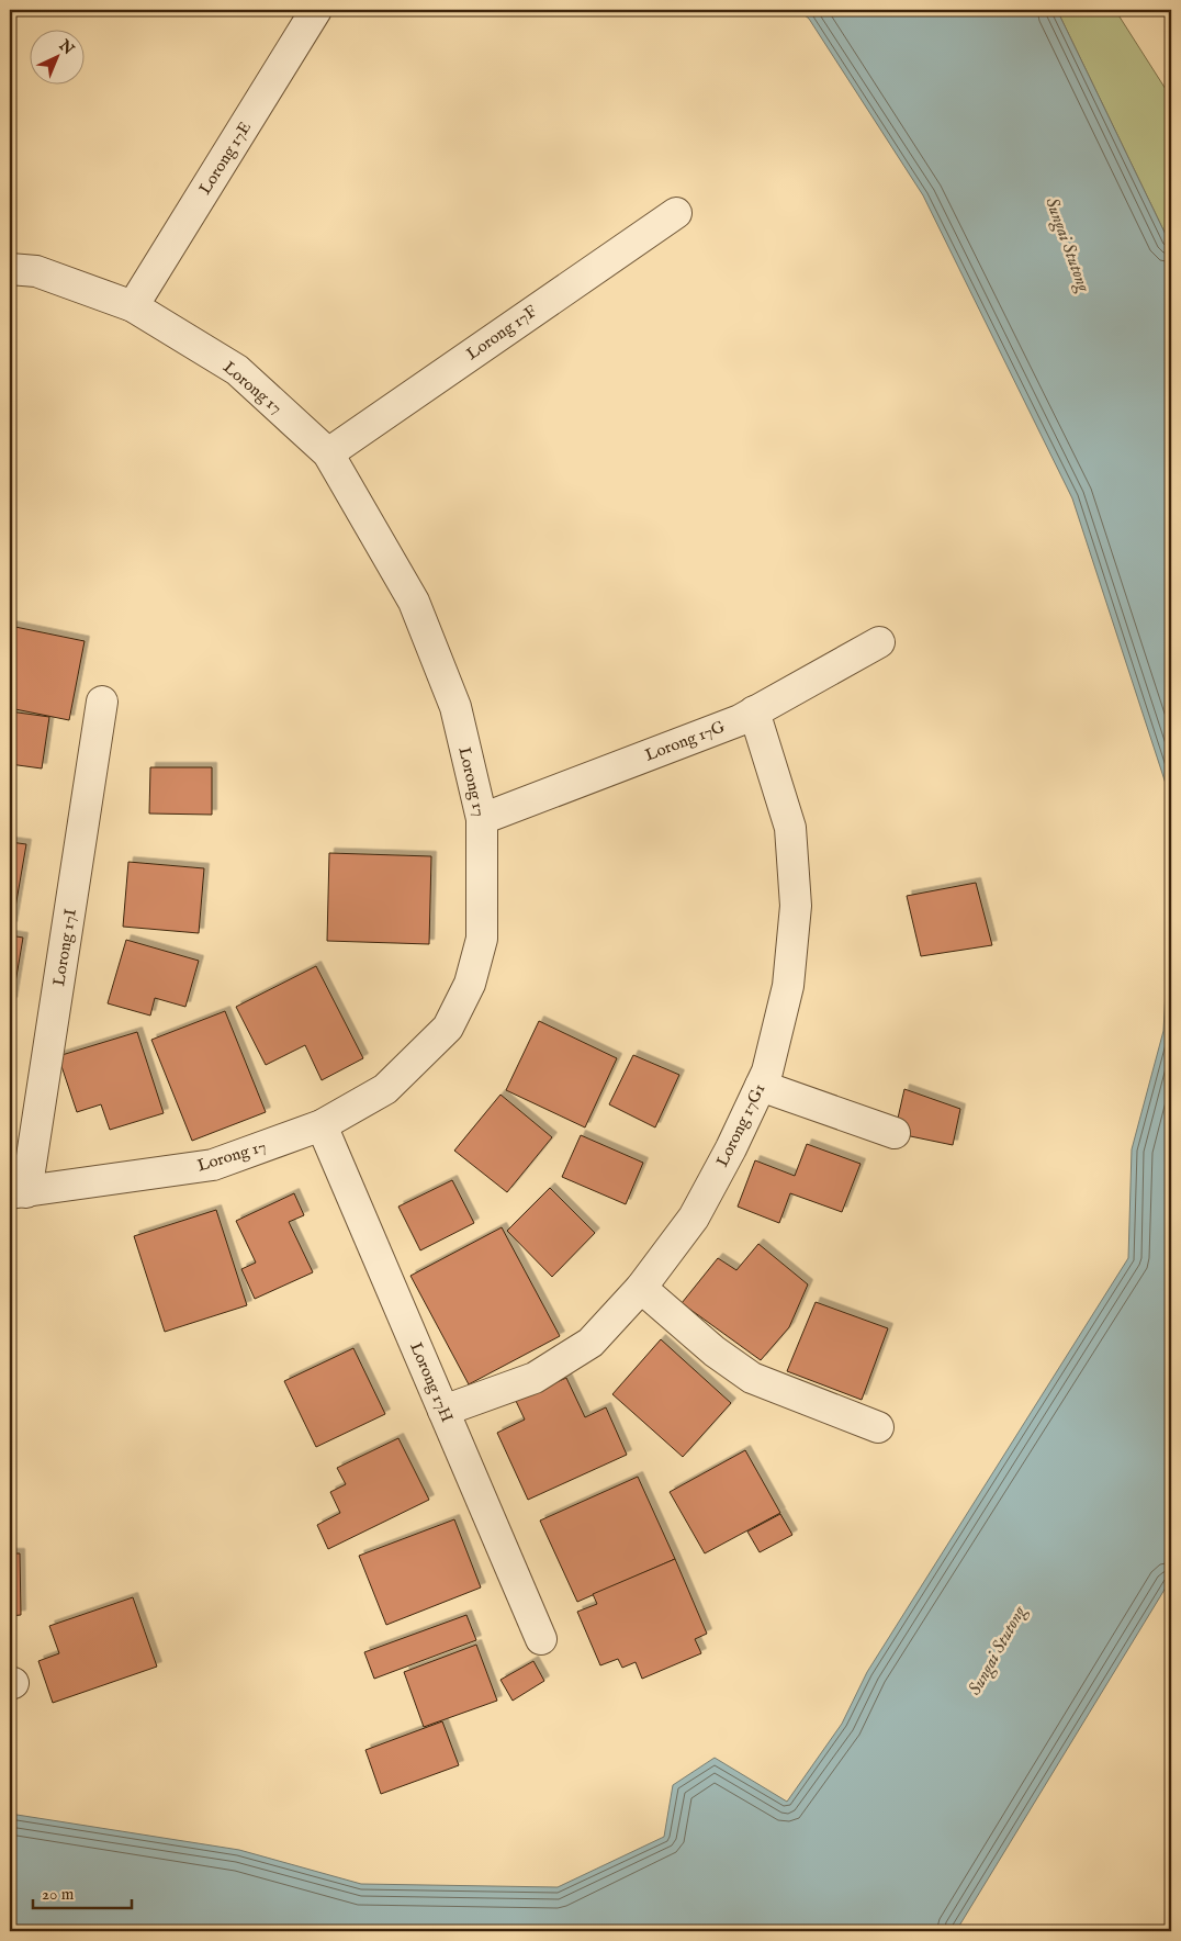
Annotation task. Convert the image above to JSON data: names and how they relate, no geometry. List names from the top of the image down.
{
  "streets": {
    "street": [
      "Lorong 17E",
      "Lorong 17F",
      "Lorong 17",
      "Lorong 17G",
      "Lorong 17I",
      "Lorong 17G1",
      "Lorong 17H"
    ]
  },
  "crossings": [
    ["Lorong 17E", "Lorong 17"],
    ["Lorong 17F", "Lorong 17"],
    ["Lorong 17", "Lorong 17G"],
    ["Lorong 17", "Lorong 17I"],
    ["Lorong 17", "Lorong 17H"],
    ["Lorong 17G", "Lorong 17G1"],
    ["Lorong 17G1", "Lorong 17H"]
  ],
  "water": ["Sungai Stutong"],
  "scale_bar": "20 m",
  "north": "top right"
}
